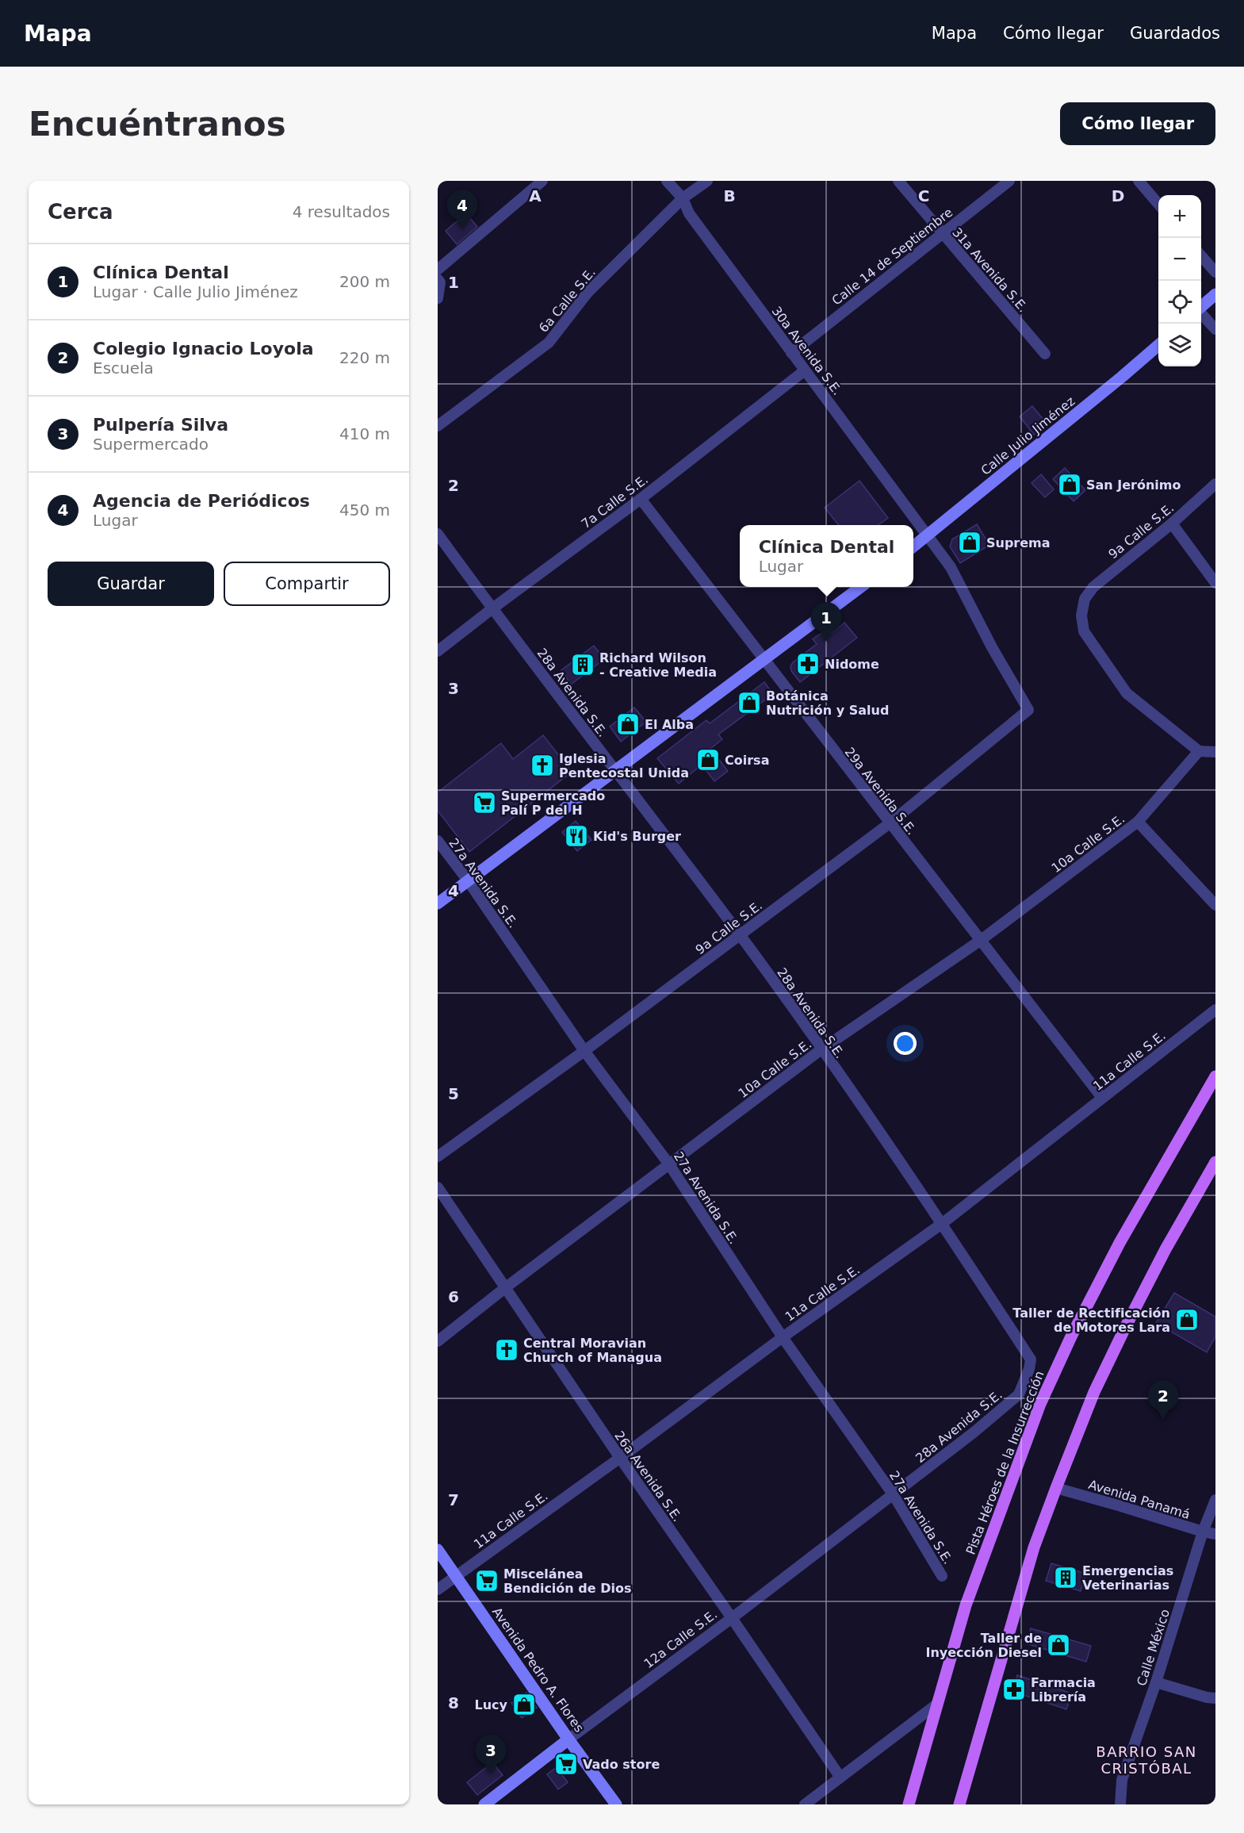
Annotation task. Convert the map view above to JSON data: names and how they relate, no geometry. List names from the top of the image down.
{
  "streets": {
    "main road": [
      "Calle Julio Jiménez",
      "Pista Héroes de la Insurrección",
      "12a Calle S.E.",
      "Avenida Pedro A. Flores"
    ],
    "street": [
      "Calle 14 de Septiembre",
      "31a Avenida S.E.",
      "6a Calle S.E.",
      "30a Avenida S.E.",
      "7a Calle S.E.",
      "9a Calle S.E.",
      "28a Avenida S.E.",
      "29a Avenida S.E.",
      "10a Calle S.E.",
      "27a Avenida S.E.",
      "11a Calle S.E.",
      "26a Avenida S.E.",
      "Avenida Panamá",
      "Calle México"
    ]
  },
  "crossings": [
    ["Calle 14 de Septiembre", "31a Avenida S.E."],
    ["Calle 14 de Septiembre", "30a Avenida S.E."],
    ["6a Calle S.E.", "30a Avenida S.E."],
    ["30a Avenida S.E.", "Calle Julio Jiménez"],
    ["30a Avenida S.E.", "7a Calle S.E."],
    ["30a Avenida S.E.", "9a Calle S.E."],
    ["7a Calle S.E.", "28a Avenida S.E."],
    ["7a Calle S.E.", "29a Avenida S.E."],
    ["9a Calle S.E.", "28a Avenida S.E."],
    ["9a Calle S.E.", "29a Avenida S.E."],
    ["9a Calle S.E.", "10a Calle S.E."],
    ["9a Calle S.E.", "27a Avenida S.E."],
    ["28a Avenida S.E.", "10a Calle S.E."],
    ["28a Avenida S.E.", "27a Avenida S.E."],
    ["28a Avenida S.E.", "11a Calle S.E."],
    ["28a Avenida S.E.", "12a Calle S.E."],
    ["29a Avenida S.E.", "10a Calle S.E."],
    ["29a Avenida S.E.", "11a Calle S.E."],
    ["10a Calle S.E.", "27a Avenida S.E."],
    ["10a Calle S.E.", "26a Avenida S.E."],
    ["27a Avenida S.E.", "11a Calle S.E."],
    ["27a Avenida S.E.", "12a Calle S.E."],
    ["11a Calle S.E.", "26a Avenida S.E."],
    ["11a Calle S.E.", "Avenida Pedro A. Flores"],
    ["26a Avenida S.E.", "12a Calle S.E."],
    ["Avenida Panamá", "Calle México"],
    ["12a Calle S.E.", "Avenida Pedro A. Flores"]
  ],
  "districts": ["BARRIO SAN CRISTÓBAL"],
  "places": {
    "shop": [
      "San Jerónimo",
      "Suprema",
      "Botánica Nutrición y Salud",
      "El Alba",
      "Coirsa",
      "Taller de Rectificación de Motores Lara",
      "Taller de Inyección Diesel",
      "Lucy"
    ],
    "pharmacy": ["Nidome", "Farmacia Librería"],
    "building": ["Richard Wilson - Creative Media", "Emergencias Veterinarias"],
    "church": ["Iglesia Pentecostal Unida", "Central Moravian Church of Managua"],
    "supermarket": ["Supermercado Palí P del H", "Miscelánea Bendición de Dios", "Vado store"],
    "restaurant": ["Kid's Burger"]
  },
  "page": {
    "header": "Mapa",
    "nav": ["Mapa", "Cómo llegar", "Guardados"],
    "buttons": [
      "Cómo llegar",
      ["Guardar", "Compartir"]
    ],
    "title": "Encuéntranos",
    "heading": ["Cerca", "4 resultados"],
    "pins": [
      "4",
      "1",
      "2",
      "3"
    ],
    "map_buttons": ["+", "−"],
    "list": [
      {
        "mark": "1",
        "name": "Clínica Dental",
        "note": "Lugar · Calle Julio Jiménez",
        "value": "200 m"
      },
      {
        "mark": "2",
        "name": "Colegio Ignacio Loyola",
        "note": "Escuela",
        "value": "220 m"
      },
      {
        "mark": "3",
        "name": "Pulpería Silva",
        "note": "Supermercado",
        "value": "410 m"
      },
      {
        "mark": "4",
        "name": "Agencia de Periódicos",
        "note": "Lugar",
        "value": "450 m"
      }
    ],
    "popup": ["Clínica Dental", "Lugar"]
  },
  "grid": {
    "columns": [
      "A",
      "B",
      "C",
      "D"
    ],
    "rows": [
      "1",
      "2",
      "3",
      "4",
      "5",
      "6",
      "7",
      "8"
    ]
  }
}
